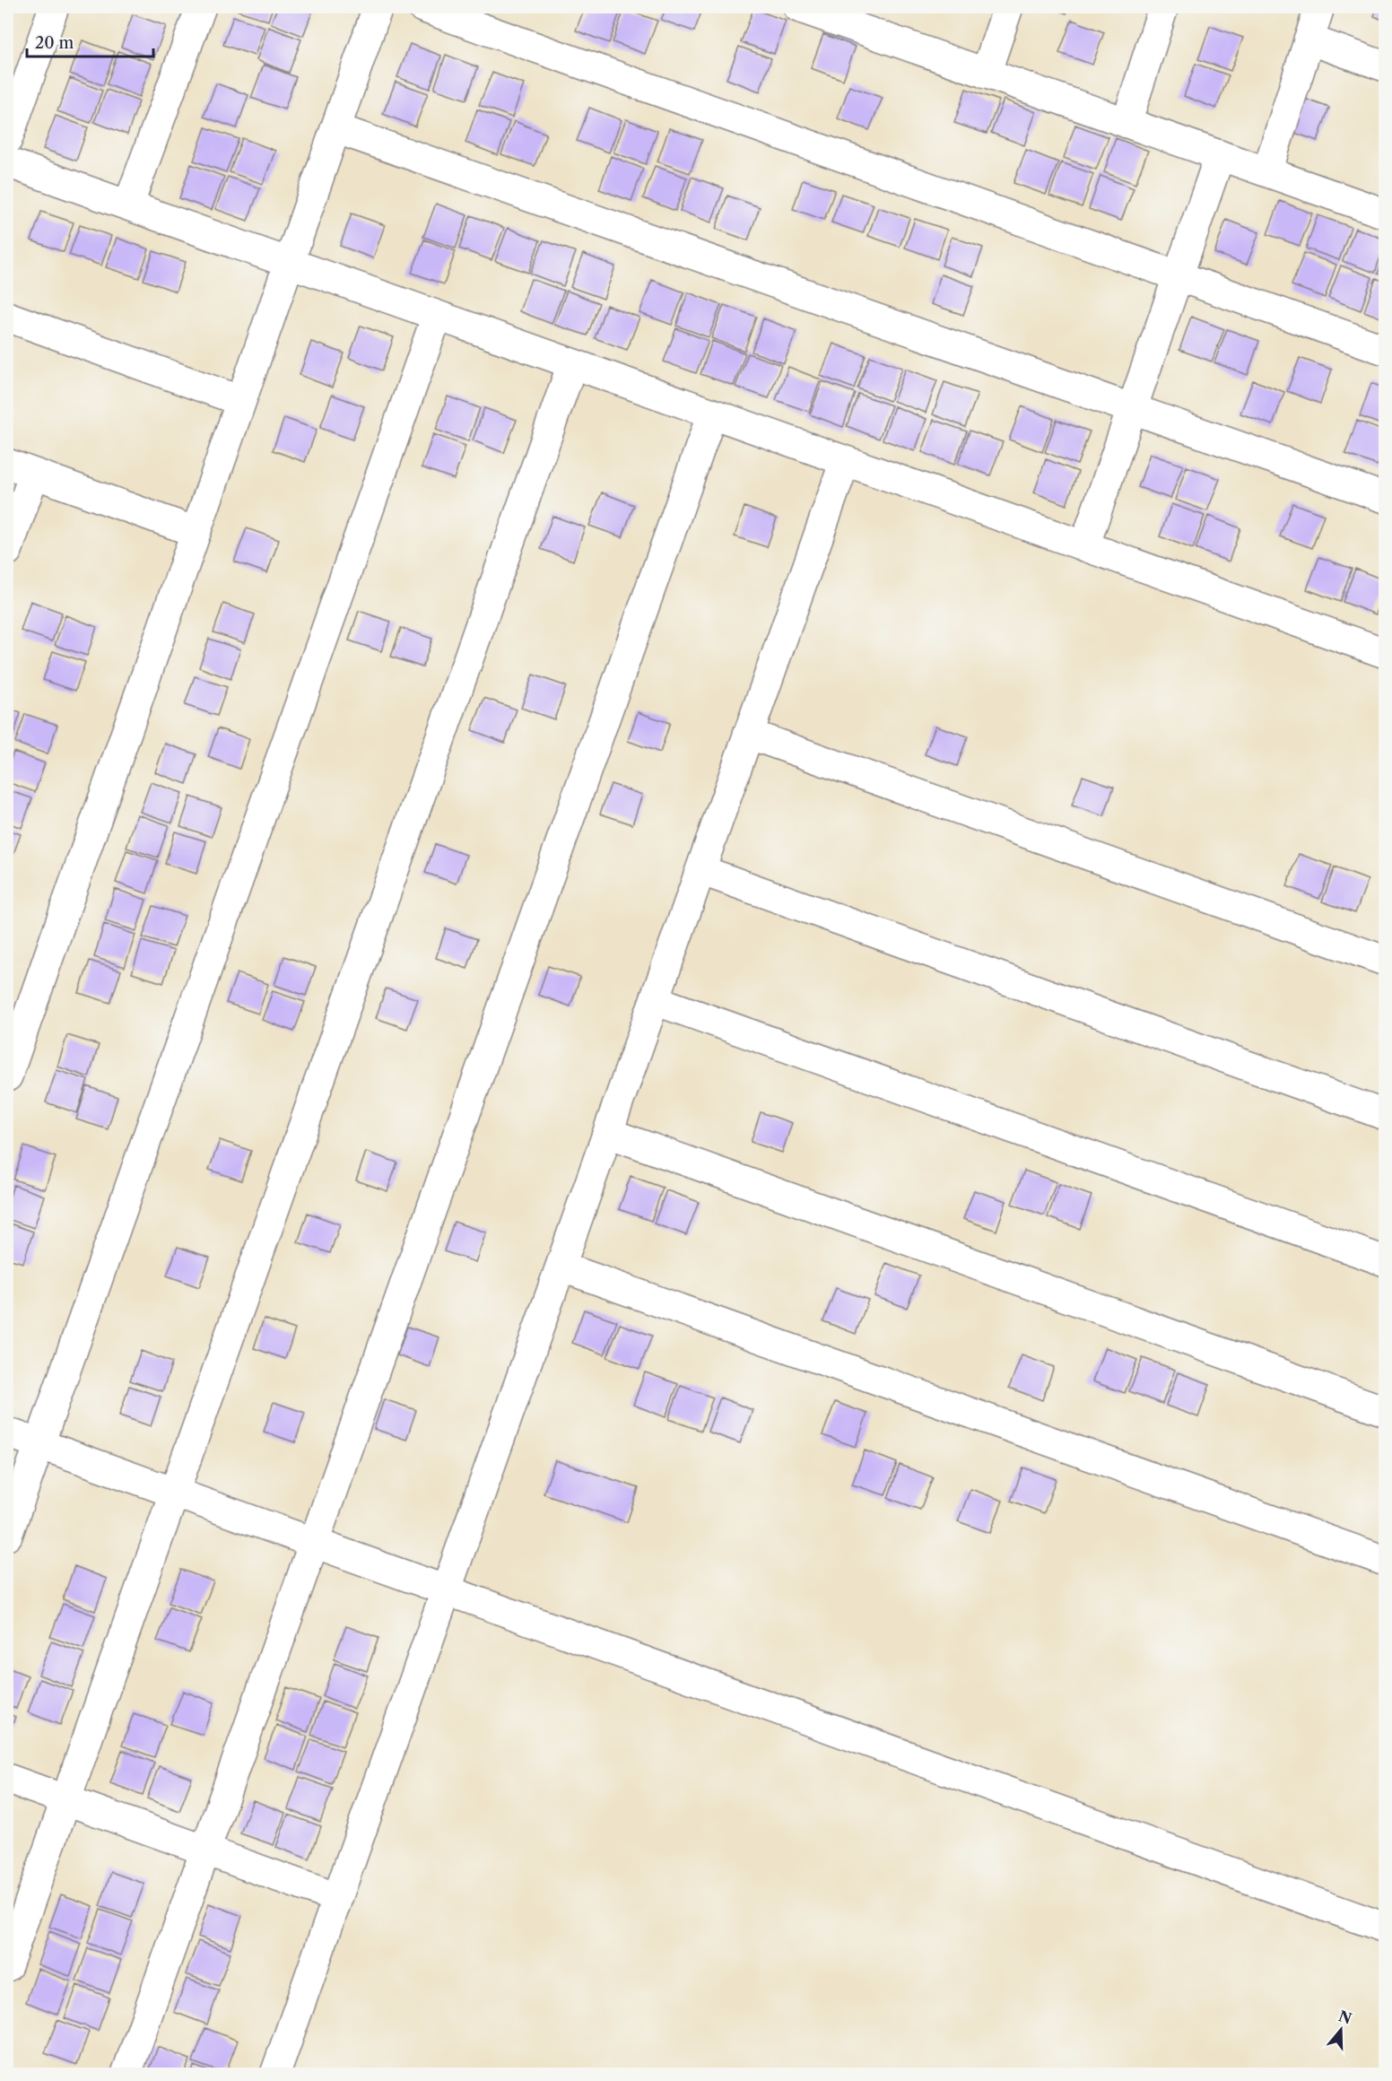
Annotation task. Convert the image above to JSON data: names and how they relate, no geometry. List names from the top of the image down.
{
  "scale_bar": "20 m",
  "north": "top"
}
